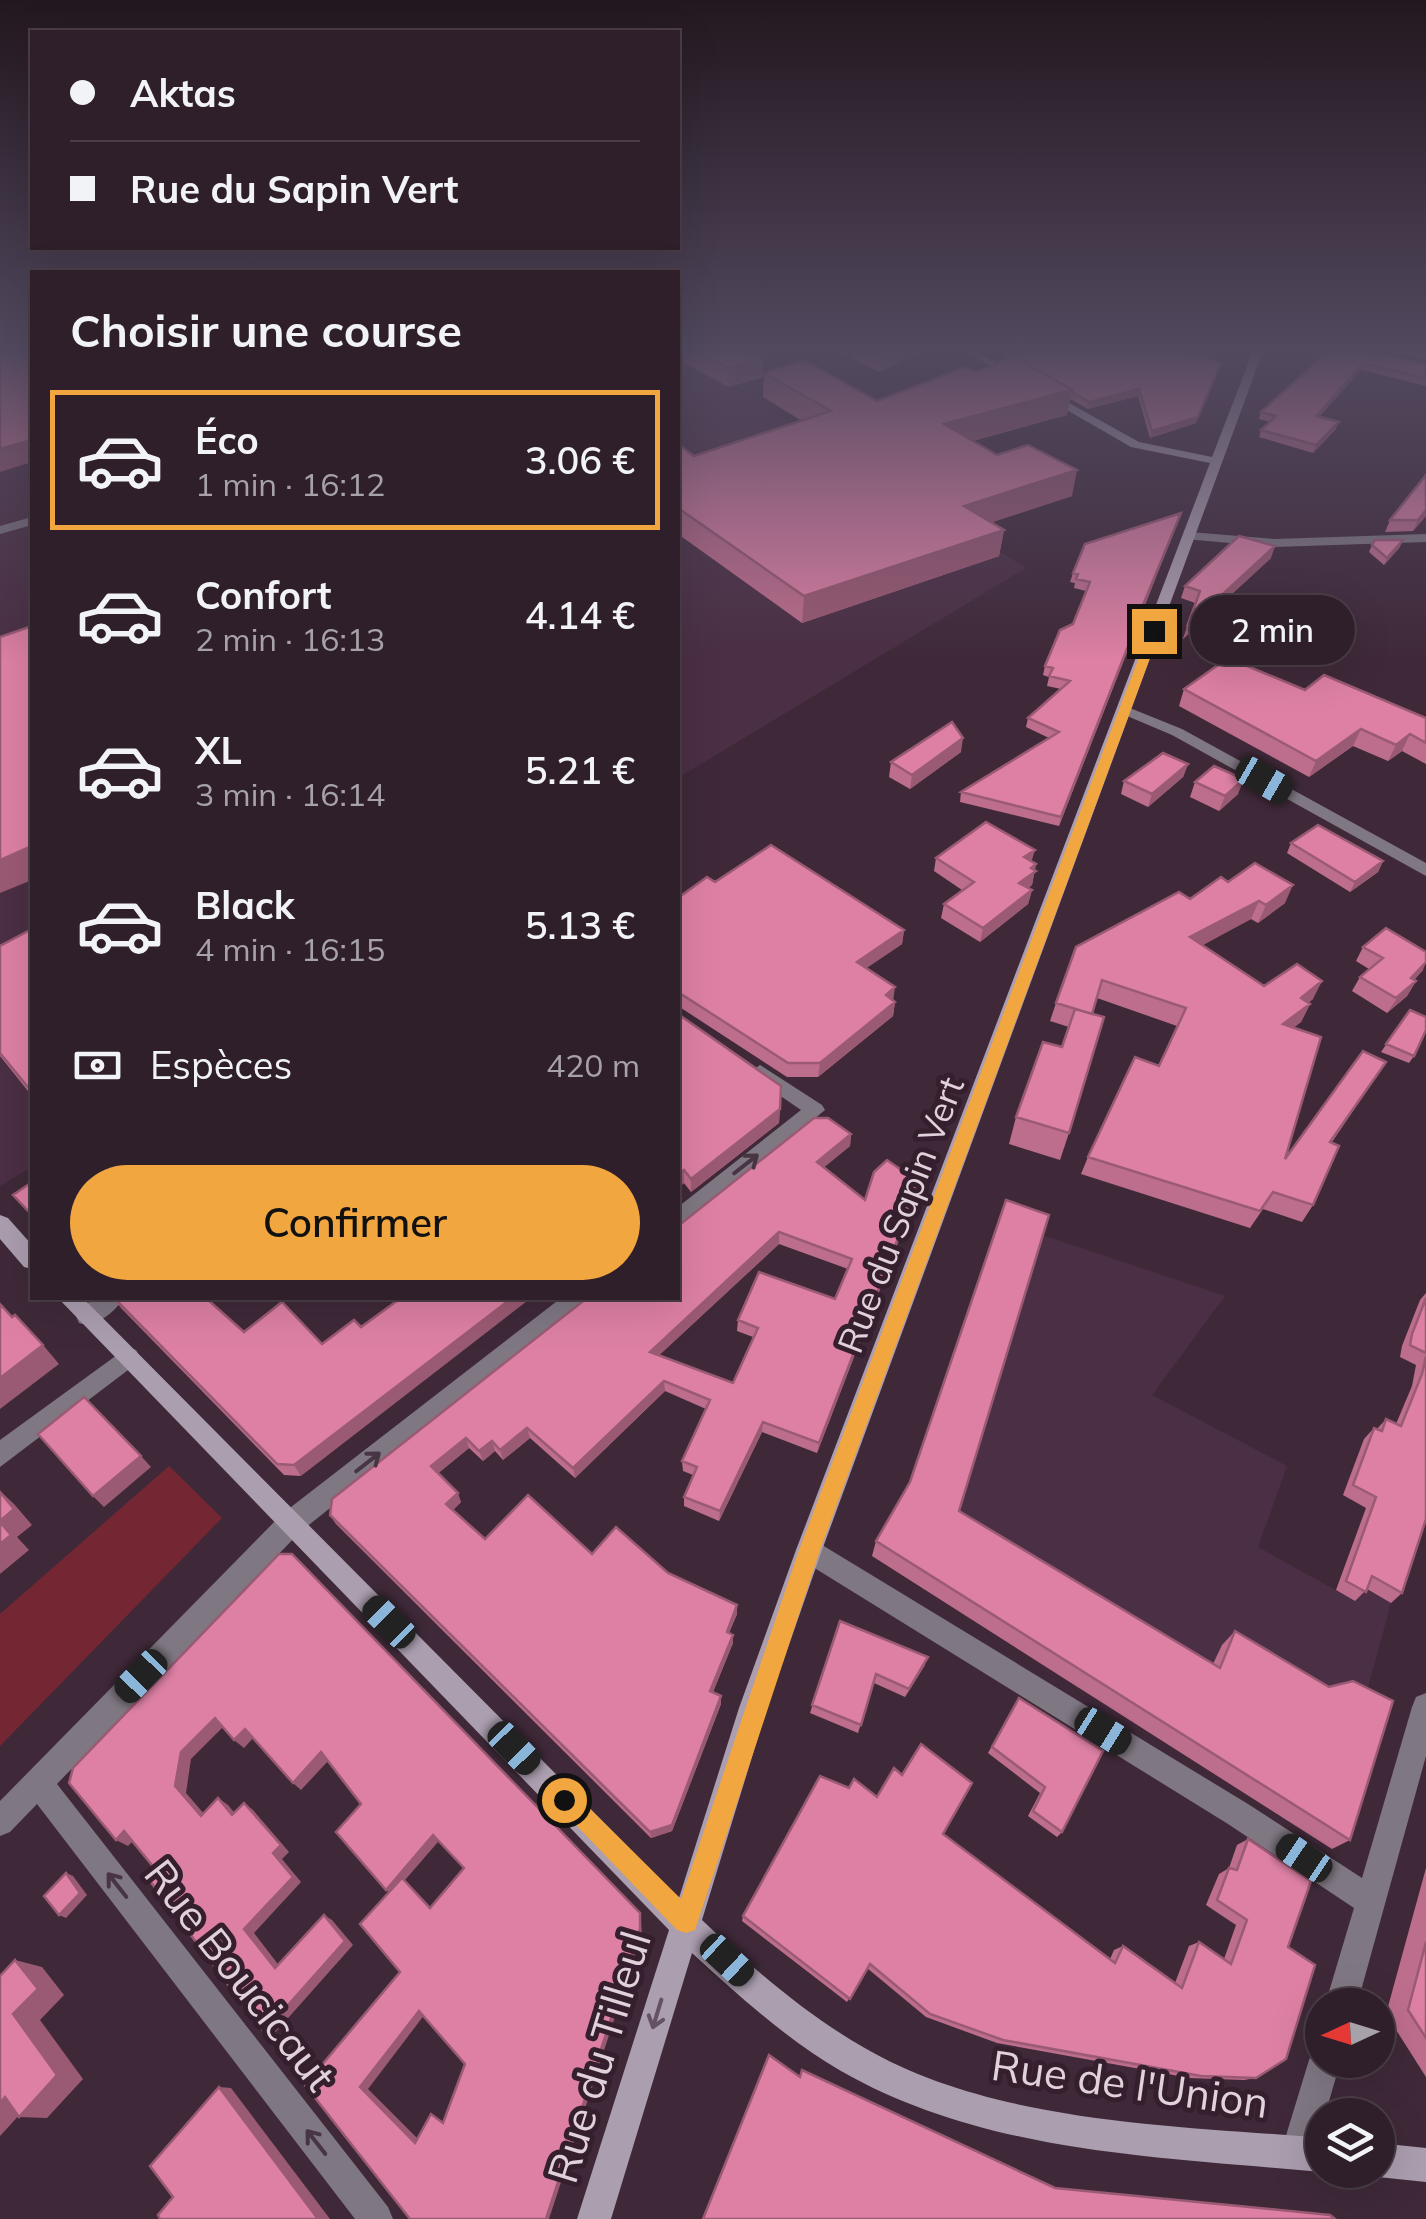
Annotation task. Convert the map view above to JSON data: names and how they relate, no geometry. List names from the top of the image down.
{
  "streets": {
    "street": [
      "Rue du Sapin Vert",
      "Rue Boucicaut",
      "Rue du Tilleul",
      "Rue de l'Union"
    ]
  },
  "crossings": [
    ["Rue du Sapin Vert", "Rue du Tilleul"],
    ["Rue du Sapin Vert", "Rue de l'Union"],
    ["Rue du Tilleul", "Rue de l'Union"]
  ],
  "one_way": ["Rue Boucicaut", "Rue du Tilleul"],
  "north": "left",
  "page": {
    "banner": ["Aktas", "Rue du Sapin Vert"],
    "heading": "Choisir une course",
    "list": [
      {
        "name": "Éco",
        "note": "1 min · 16:12",
        "value": "3.06 €"
      },
      {
        "name": "Confort",
        "note": "2 min · 16:13",
        "value": "4.14 €"
      },
      {
        "name": "XL",
        "note": "3 min · 16:14",
        "value": "5.21 €"
      },
      {
        "name": "Black",
        "note": "4 min · 16:15",
        "value": "5.13 €"
      }
    ],
    "bubble": "2 min",
    "pay": ["Espèces", "420 m"],
    "buttons": "Confirmer"
  }
}
